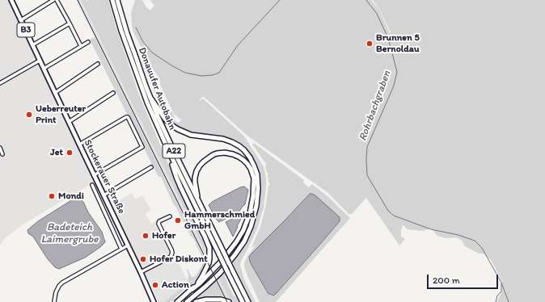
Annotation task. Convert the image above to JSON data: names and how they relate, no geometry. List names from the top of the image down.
{
  "streets": {
    "highway": ["Donauufer Autobahn", "A22"],
    "main road": ["B3", "Stockerauer Straße"]
  },
  "crossings": [
    ["B3", "Stockerauer Straße"]
  ],
  "water": ["Rohrbachgraben", "Badeteich Laimergrube"],
  "places": [
    "Brunnen 5 Bernoldau",
    "Ueberreuter Print",
    "Jet",
    "Mondi",
    "Hammerschmied GmbH",
    "Hofer",
    "Hofer Diskont",
    "Action"
  ],
  "scale_bar": "200 m"
}
